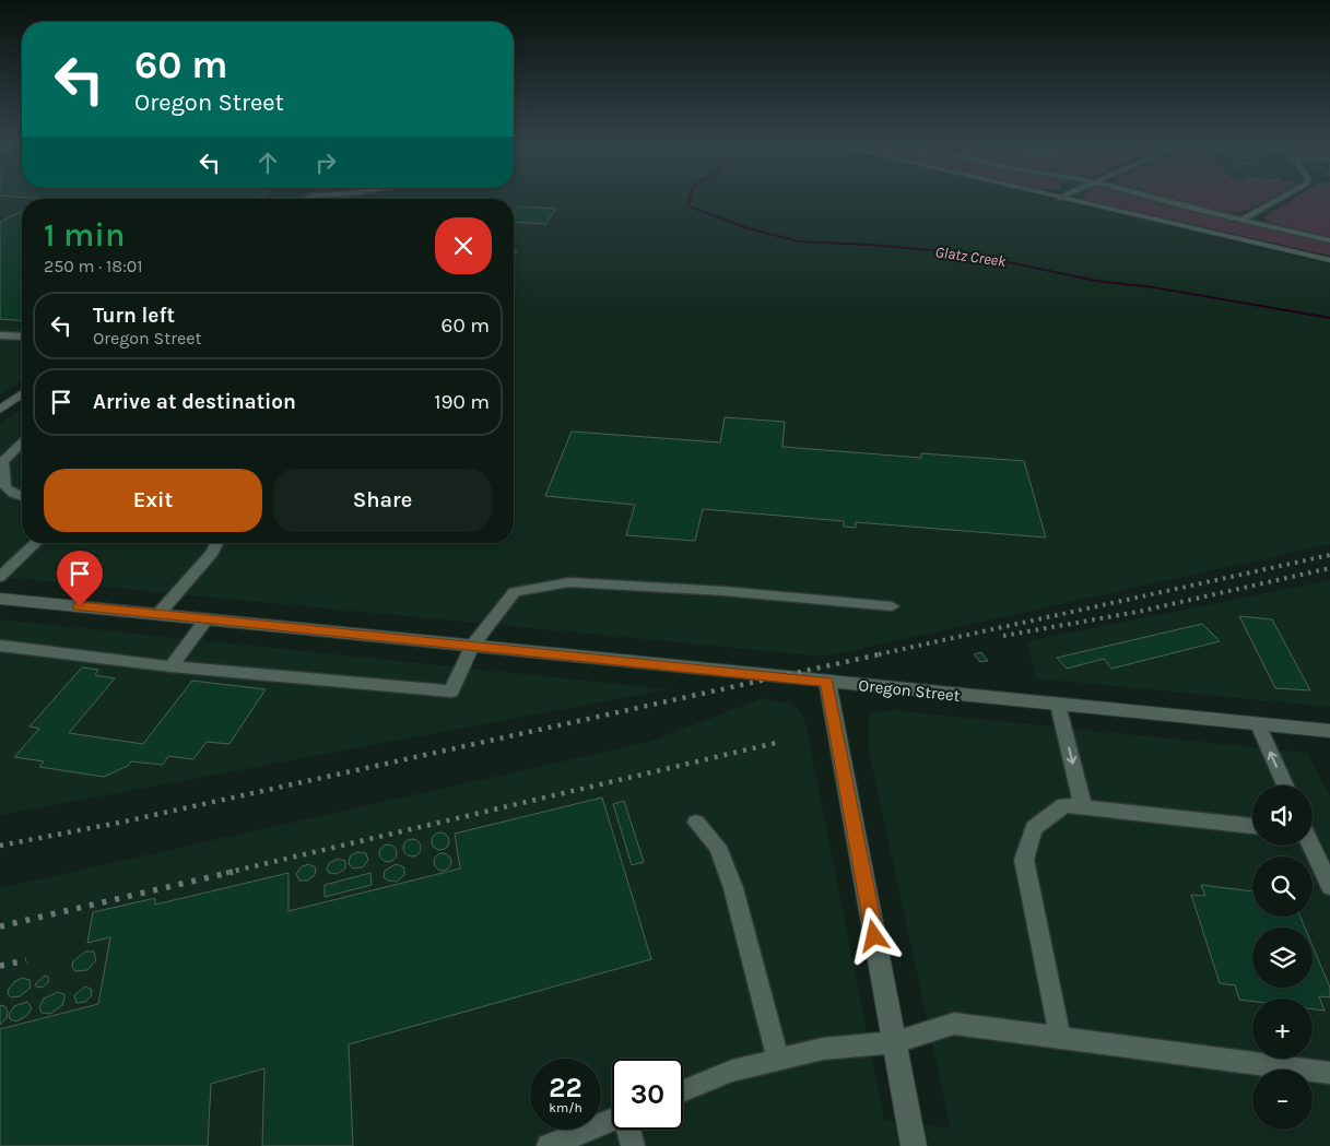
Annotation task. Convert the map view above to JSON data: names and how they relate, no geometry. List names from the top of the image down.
{
  "streets": {
    "street": ["Oregon Street"]
  },
  "water": ["Glatz Creek"],
  "page": {
    "turn": ["60 m", "Oregon Street"],
    "heading": ["1 min", "250 m · 18:01"],
    "list": [
      {
        "name": "Turn left",
        "note": "Oregon Street",
        "value": "60 m"
      },
      {
        "name": "Arrive at destination",
        "value": "190 m"
      }
    ],
    "buttons": ["Exit", "Share"],
    "map_buttons": ["+", "−"],
    "speed": "22 km/h",
    "limit": "30"
  }
}
